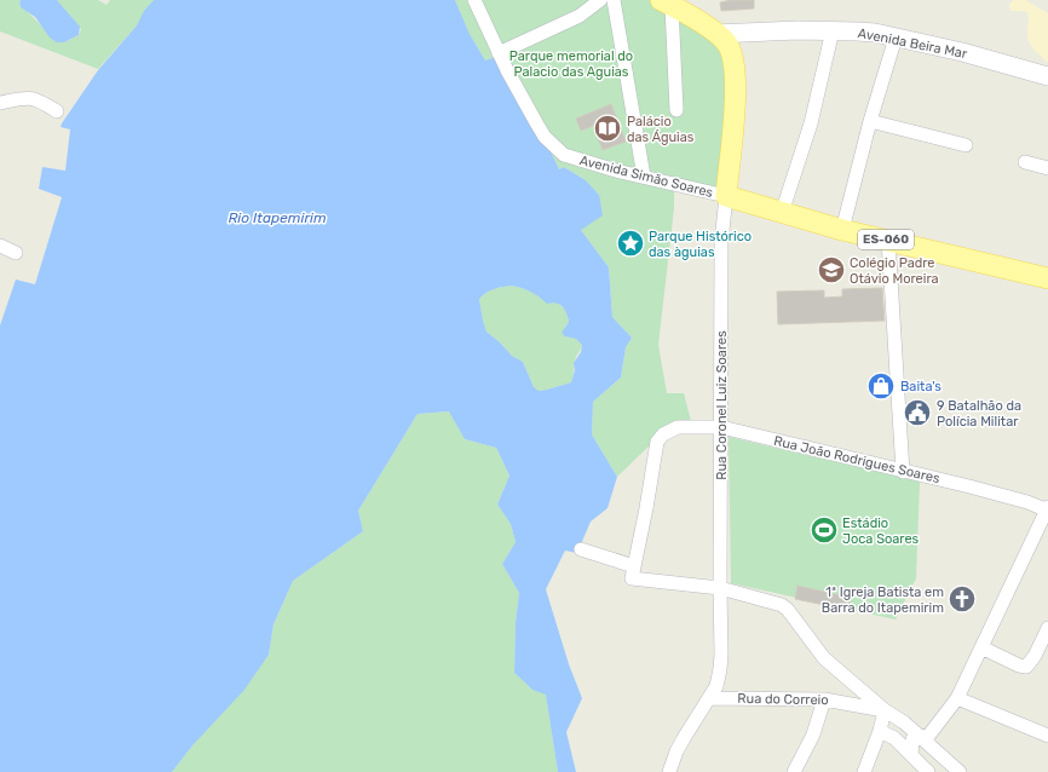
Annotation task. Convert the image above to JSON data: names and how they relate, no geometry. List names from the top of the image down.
{
  "streets": {
    "main road": ["ES-060", "Rua Coronel Luiz Soares"],
    "street": [
      "Avenida Beira Mar",
      "Avenida Simão Soares",
      "Rua João Rodrigues Soares",
      "Rua do Correio"
    ]
  },
  "crossings": [
    ["Avenida Beira Mar", "Rua Coronel Luiz Soares"],
    ["Avenida Simão Soares", "ES-060"],
    ["Avenida Simão Soares", "Rua Coronel Luiz Soares"],
    ["ES-060", "Rua Coronel Luiz Soares"],
    ["Rua Coronel Luiz Soares", "Rua João Rodrigues Soares"],
    ["Rua Coronel Luiz Soares", "Rua do Correio"]
  ],
  "water": ["Rio Itapemirim"],
  "parks": ["Parque memorial do Palacio das Aguias"],
  "places": {
    "library": ["Palácio das Águias"],
    "place": ["Parque Histórico das àguias"],
    "school or university": ["Colégio Padre Otávio Moreira"],
    "shop": ["Baita's"],
    "public building": ["9 Batalhão da Polícia Militar"],
    "sports": ["Estádio Joca Soares"],
    "church": ["1ª Igreja Batista em Barra do Itapemirim"]
  }
}
